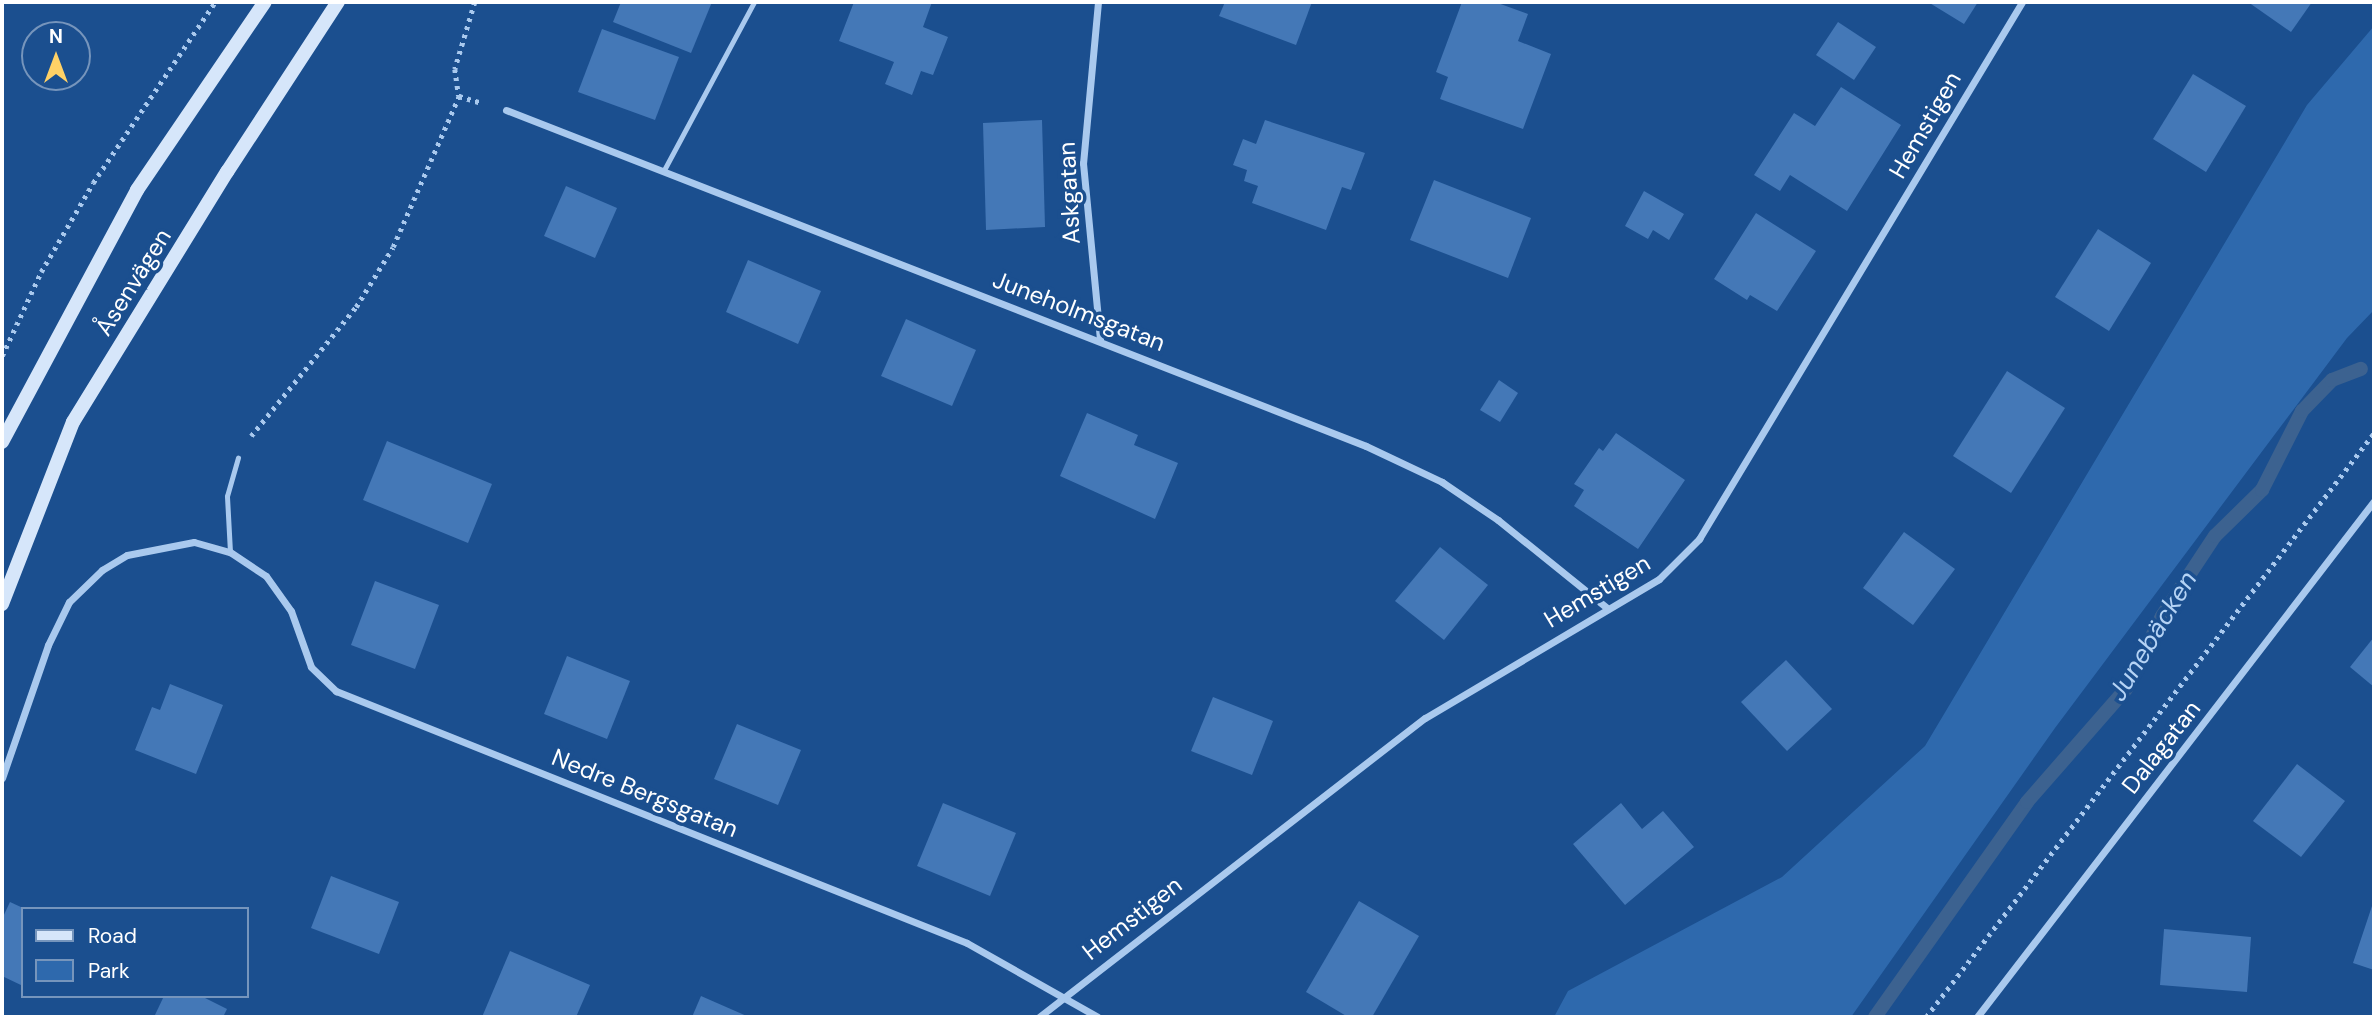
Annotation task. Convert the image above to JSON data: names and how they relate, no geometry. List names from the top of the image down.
{
  "streets": {
    "street": [
      "Hemstigen",
      "Askgatan",
      "Åsenvägen",
      "Juneholmsgatan",
      "Dalagatan",
      "Nedre Bergsgatan"
    ]
  },
  "crossings": [
    ["Hemstigen", "Juneholmsgatan"],
    ["Hemstigen", "Nedre Bergsgatan"],
    ["Askgatan", "Juneholmsgatan"]
  ],
  "water": ["Junebäcken"],
  "legend": ["Road", "Park"],
  "north": "top"
}
